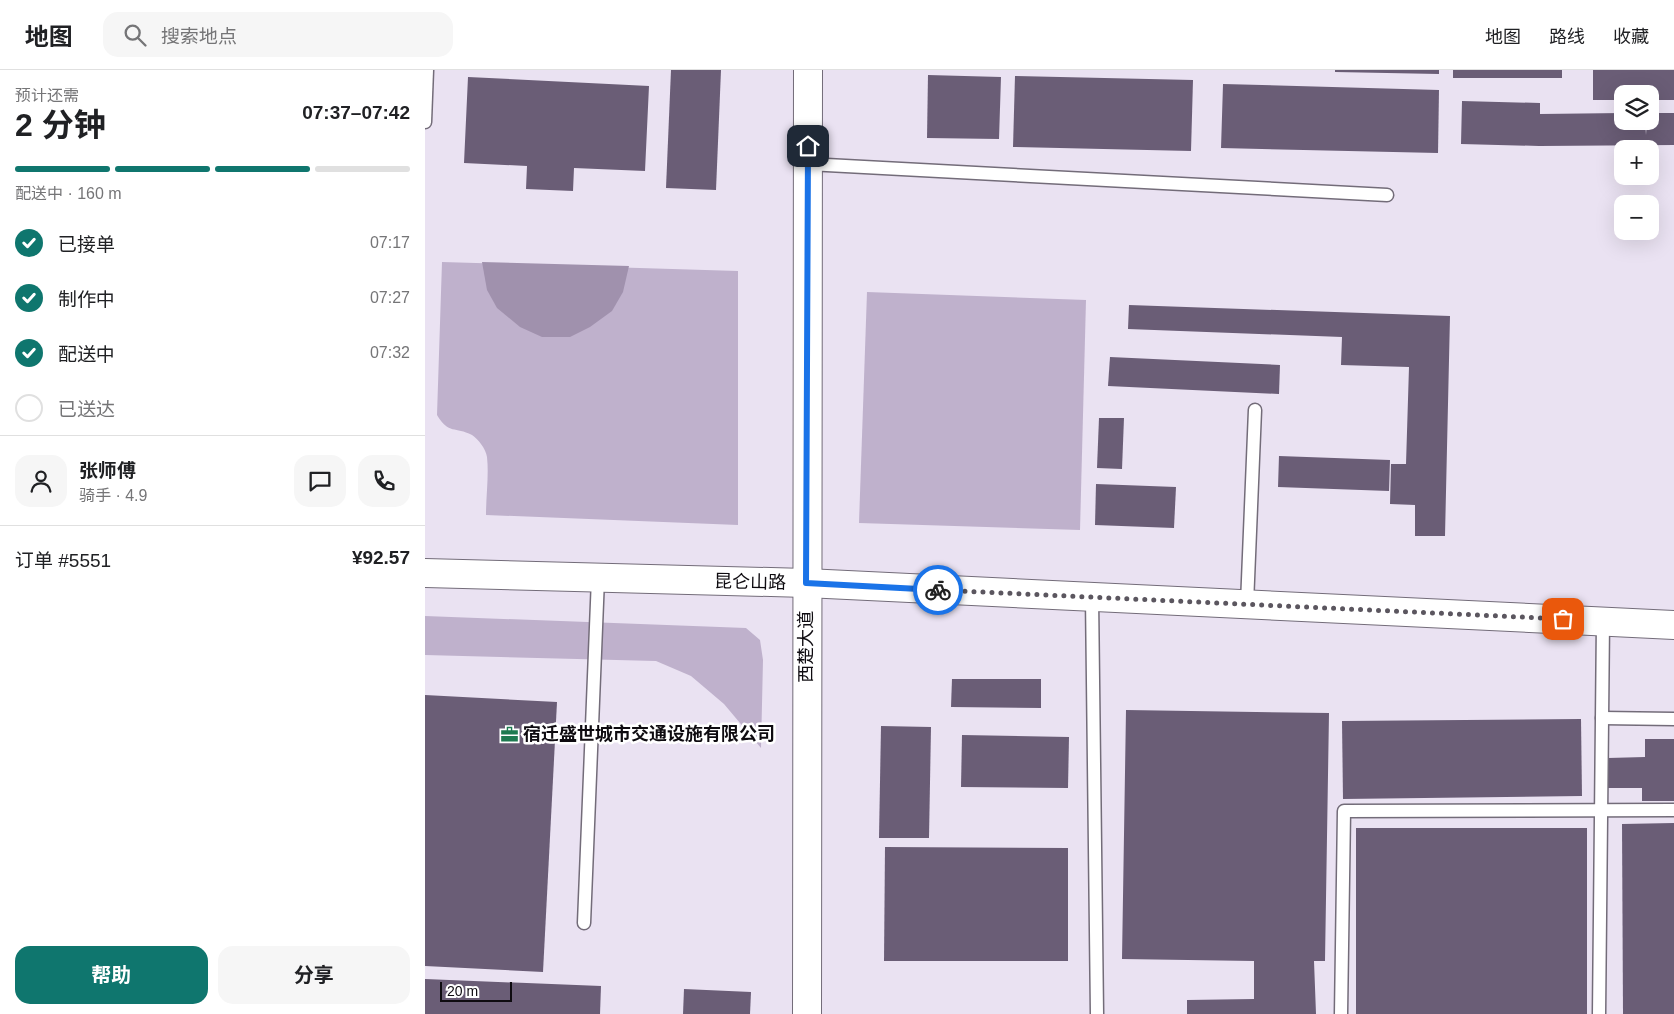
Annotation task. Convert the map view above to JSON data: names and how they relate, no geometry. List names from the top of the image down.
{
  "streets": {
    "street": ["昆仑山路", "西楚大道"]
  },
  "crossings": [
    ["昆仑山路", "西楚大道"]
  ],
  "places": {
    "office": ["宿迁盛世城市交通设施有限公司"]
  },
  "scale_bar": "20 m",
  "page": {
    "header": "地图",
    "search": "搜索地点",
    "nav": ["地图", "路线", "收藏"],
    "heading": ["2 分钟", "预计还需", "07:37–07:42"],
    "panel": [
      "张师傅",
      "骑手 · 4.9",
      "订单 #5551",
      "¥92.57"
    ],
    "map_buttons": ["+", "−"],
    "bar": "配送中 · 160 m",
    "list": [
      ["已接单", "07:17"],
      ["制作中", "07:27"],
      ["配送中", "07:32"],
      "已送达"
    ],
    "buttons": ["帮助", "分享"],
    "scale": "20 m"
  }
}
